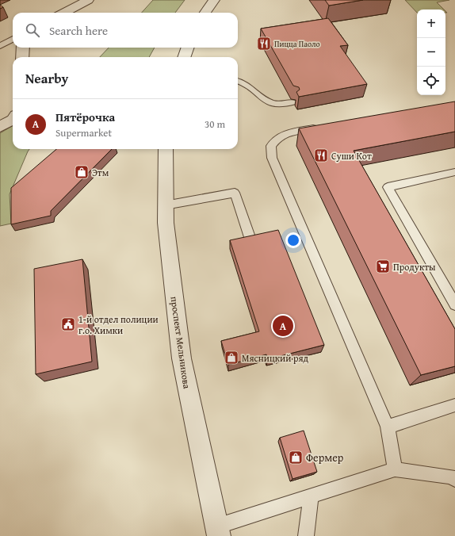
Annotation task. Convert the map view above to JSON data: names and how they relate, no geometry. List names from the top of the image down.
{
  "streets": {
    "street": ["проспект Мельникова"]
  },
  "places": {
    "restaurant": ["Пицца Паоло", "Суши Кот"],
    "shop": ["Этм", "Мясницкий ряд", "Фермер"],
    "supermarket": ["Продукты"],
    "public building": ["1-й отдел полиции г.о. Химки"]
  },
  "page": {
    "map_buttons": ["+", "−"],
    "search": "Search here",
    "heading": "Nearby",
    "list": [
      {
        "mark": "A",
        "name": "Пятёрочка",
        "note": "Supermarket",
        "value": "30 m"
      }
    ],
    "pins": "A"
  }
}
